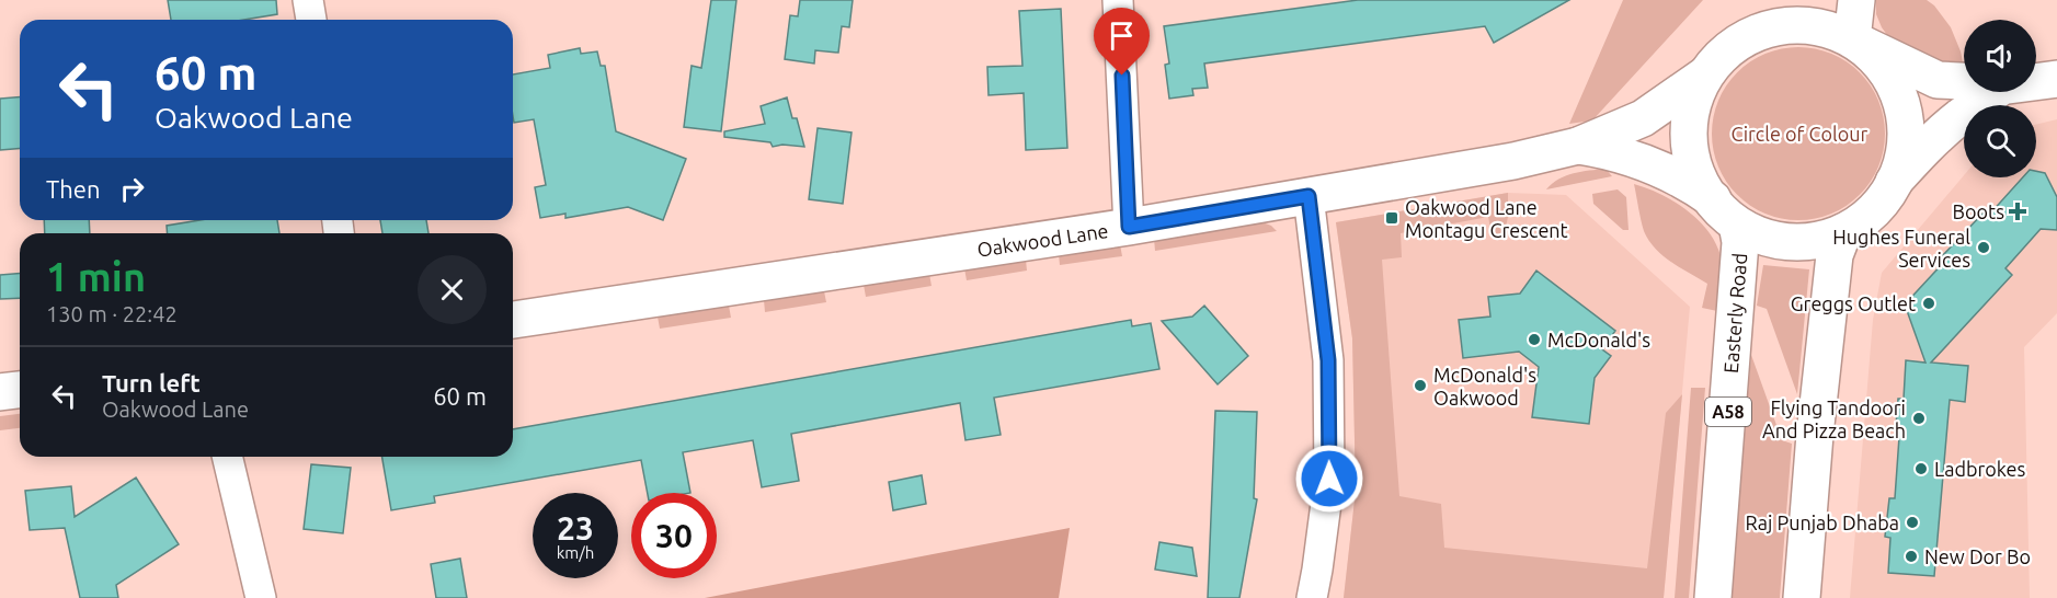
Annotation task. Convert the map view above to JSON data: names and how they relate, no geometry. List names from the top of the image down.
{
  "streets": {
    "street": ["Oakwood Lane", "Easterly Road", "A58"]
  },
  "crossings": [
    ["Oakwood Lane", "Easterly Road"]
  ],
  "parks": ["Circle of Colour"],
  "places": {
    "health": ["Boots"],
    "transit": ["Oakwood Lane Montagu Crescent"],
    "other": [
      "Hughes Funeral Services",
      "Greggs Outlet",
      "McDonald's",
      "McDonald's Oakwood",
      "Flying Tandoori And Pizza Beach",
      "Ladbrokes",
      "Raj Punjab Dhaba",
      "New Dor Bo"
    ]
  },
  "page": {
    "turn": ["60 m", "Oakwood Lane"],
    "then": "Then",
    "heading": ["1 min", "130 m · 22:42"],
    "list": [
      {
        "name": "Turn left",
        "note": "Oakwood Lane",
        "value": "60 m"
      }
    ],
    "speed": "23 km/h",
    "limit": "30"
  }
}
